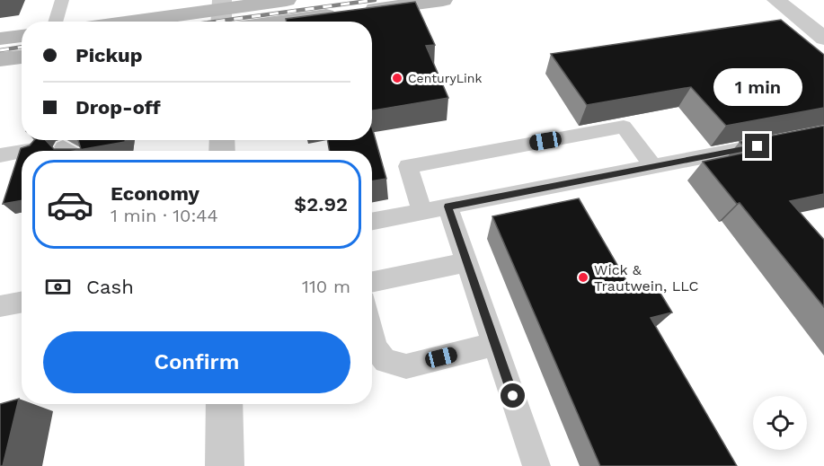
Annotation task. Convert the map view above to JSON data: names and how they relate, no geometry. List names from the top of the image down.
{
  "places": ["CenturyLink", "Wick & Trautwein, LLC"],
  "page": {
    "banner": ["Pickup", "Drop-off"],
    "bubble": "1 min",
    "list": [
      {
        "name": "Economy",
        "note": "1 min · 10:44",
        "value": "$2.92"
      }
    ],
    "pay": ["Cash", "110 m"],
    "buttons": "Confirm"
  }
}
